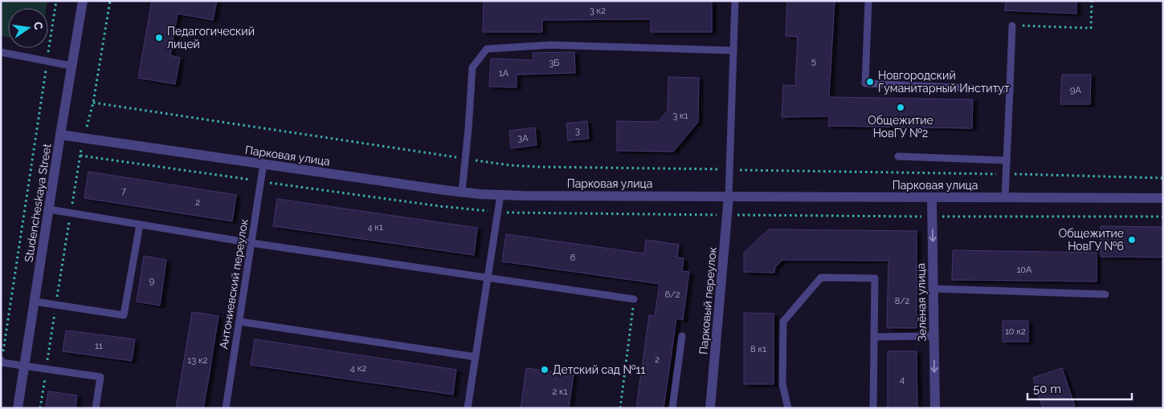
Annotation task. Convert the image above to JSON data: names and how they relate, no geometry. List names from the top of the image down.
{
  "streets": {
    "street": [
      "Парковая улица",
      "Studencheskaya Street",
      "Парковый переулок",
      "Зелёная улица"
    ],
    "lane": ["Антониевский переулок"]
  },
  "crossings": [
    ["Парковая улица", "Studencheskaya Street"],
    ["Парковая улица", "Антониевский переулок"],
    ["Парковая улица", "Парковый переулок"],
    ["Парковая улица", "Зелёная улица"]
  ],
  "one_way": ["Зелёная улица"],
  "places": [
    "Педагогический лицей",
    "Новгородский Гуманитарный Институт",
    "Общежитие НовГУ №2",
    "Общежитие НовГУ №6",
    "Детский сад №11"
  ],
  "house_numbers": [
    "3 к2",
    "5",
    "3Б",
    "1А",
    "9А",
    "3 к1",
    "3",
    "3А",
    "7",
    "2",
    "4 к1",
    "6",
    "10А",
    "9",
    "6/2",
    "8/2",
    "10 к2",
    "11",
    "8 к1",
    "2",
    "13 к2",
    "4 к2",
    "4",
    "2 к1"
  ],
  "scale_bar": "50 m",
  "north": "right"
}
